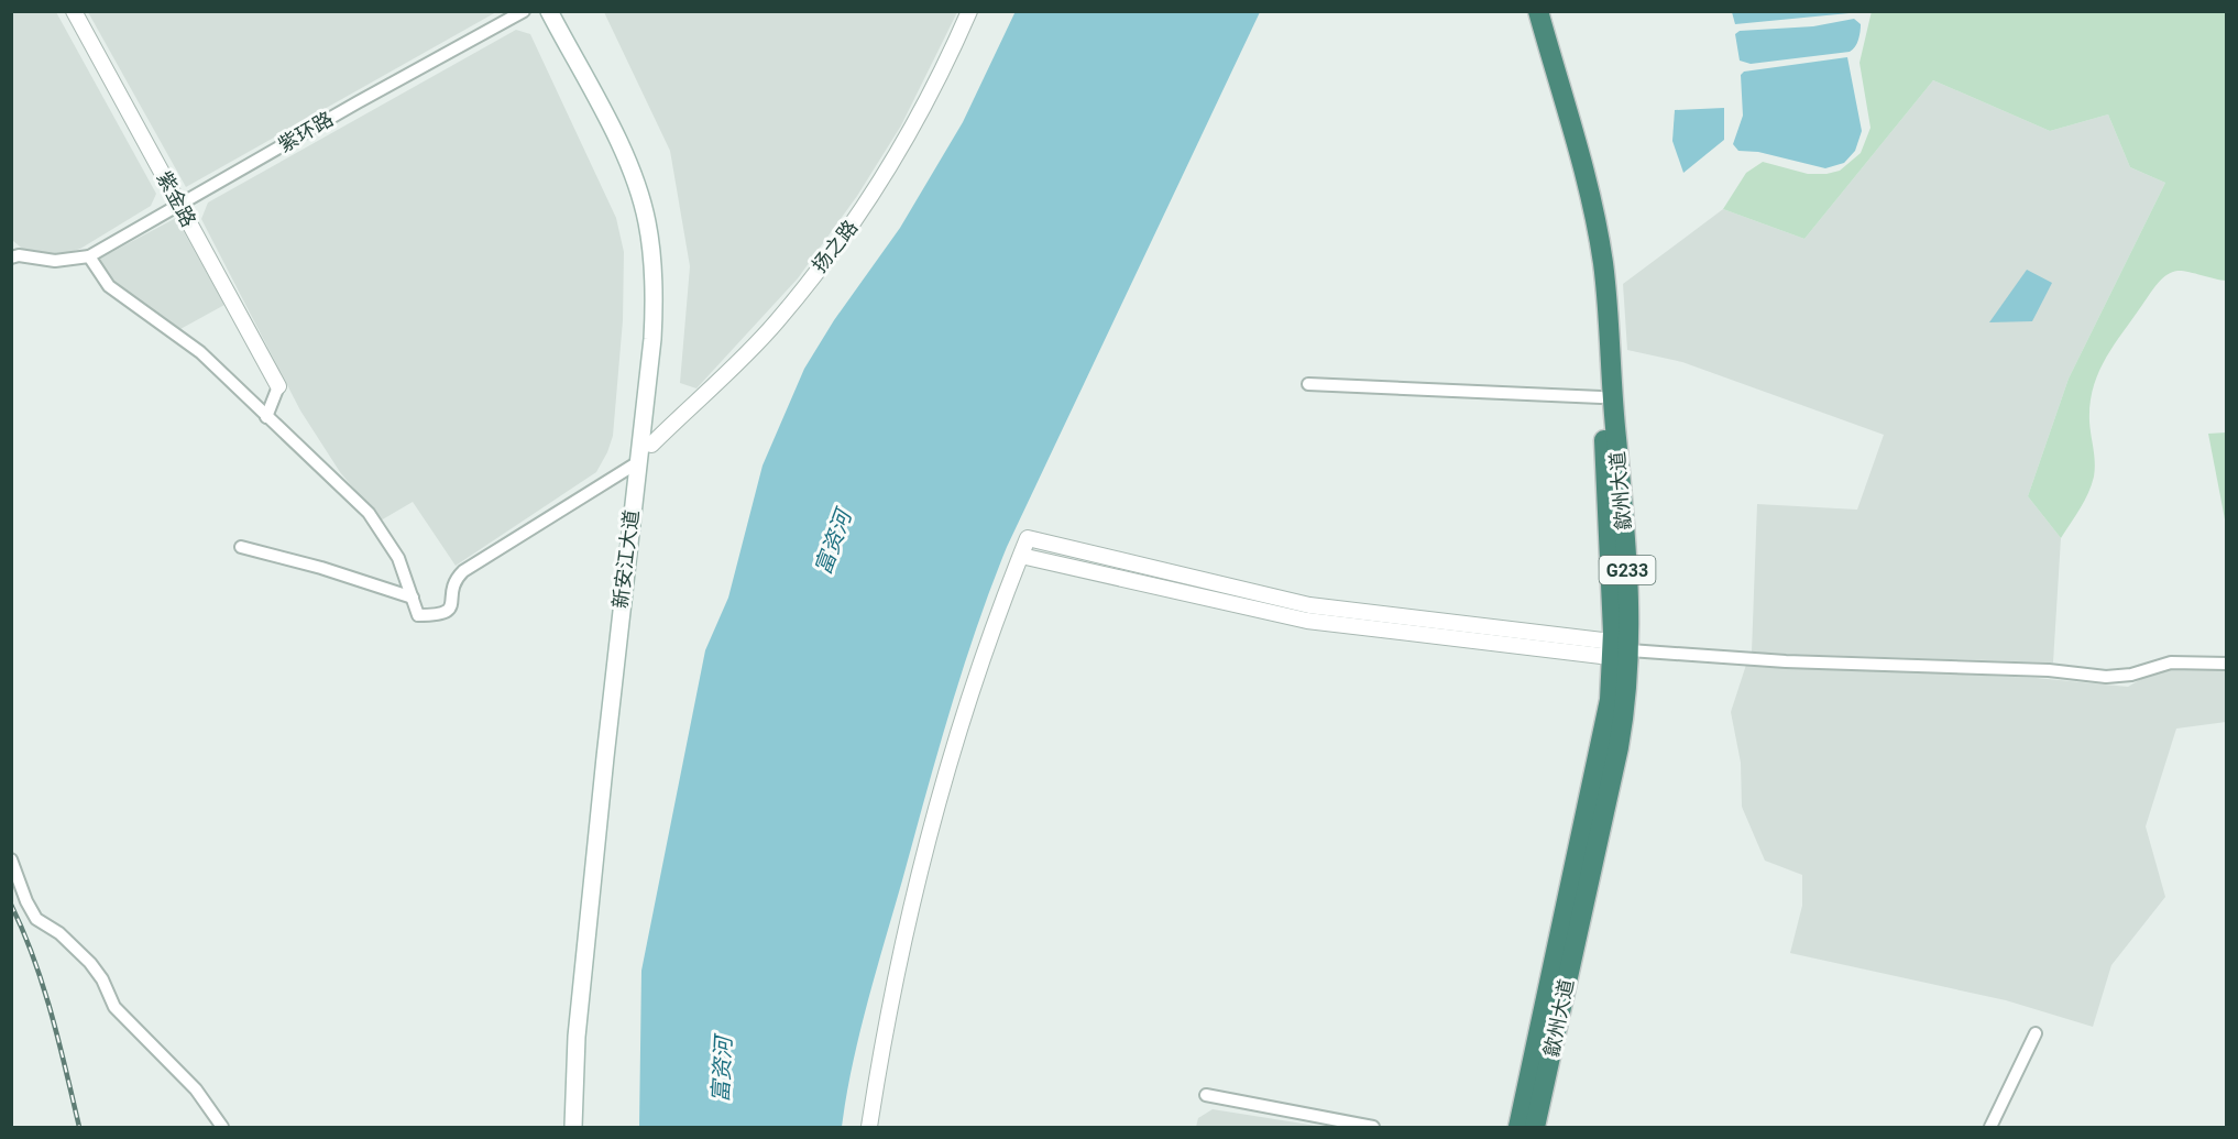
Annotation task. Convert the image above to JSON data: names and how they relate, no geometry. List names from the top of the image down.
{
  "streets": {
    "highway": ["歙州大道", "G233"],
    "main road": ["新安江大道"],
    "street": ["紫环路", "紫金路", "扬之路"]
  },
  "crossings": [
    ["紫环路", "紫金路"],
    ["扬之路", "新安江大道"]
  ],
  "water": ["富资河"]
}
